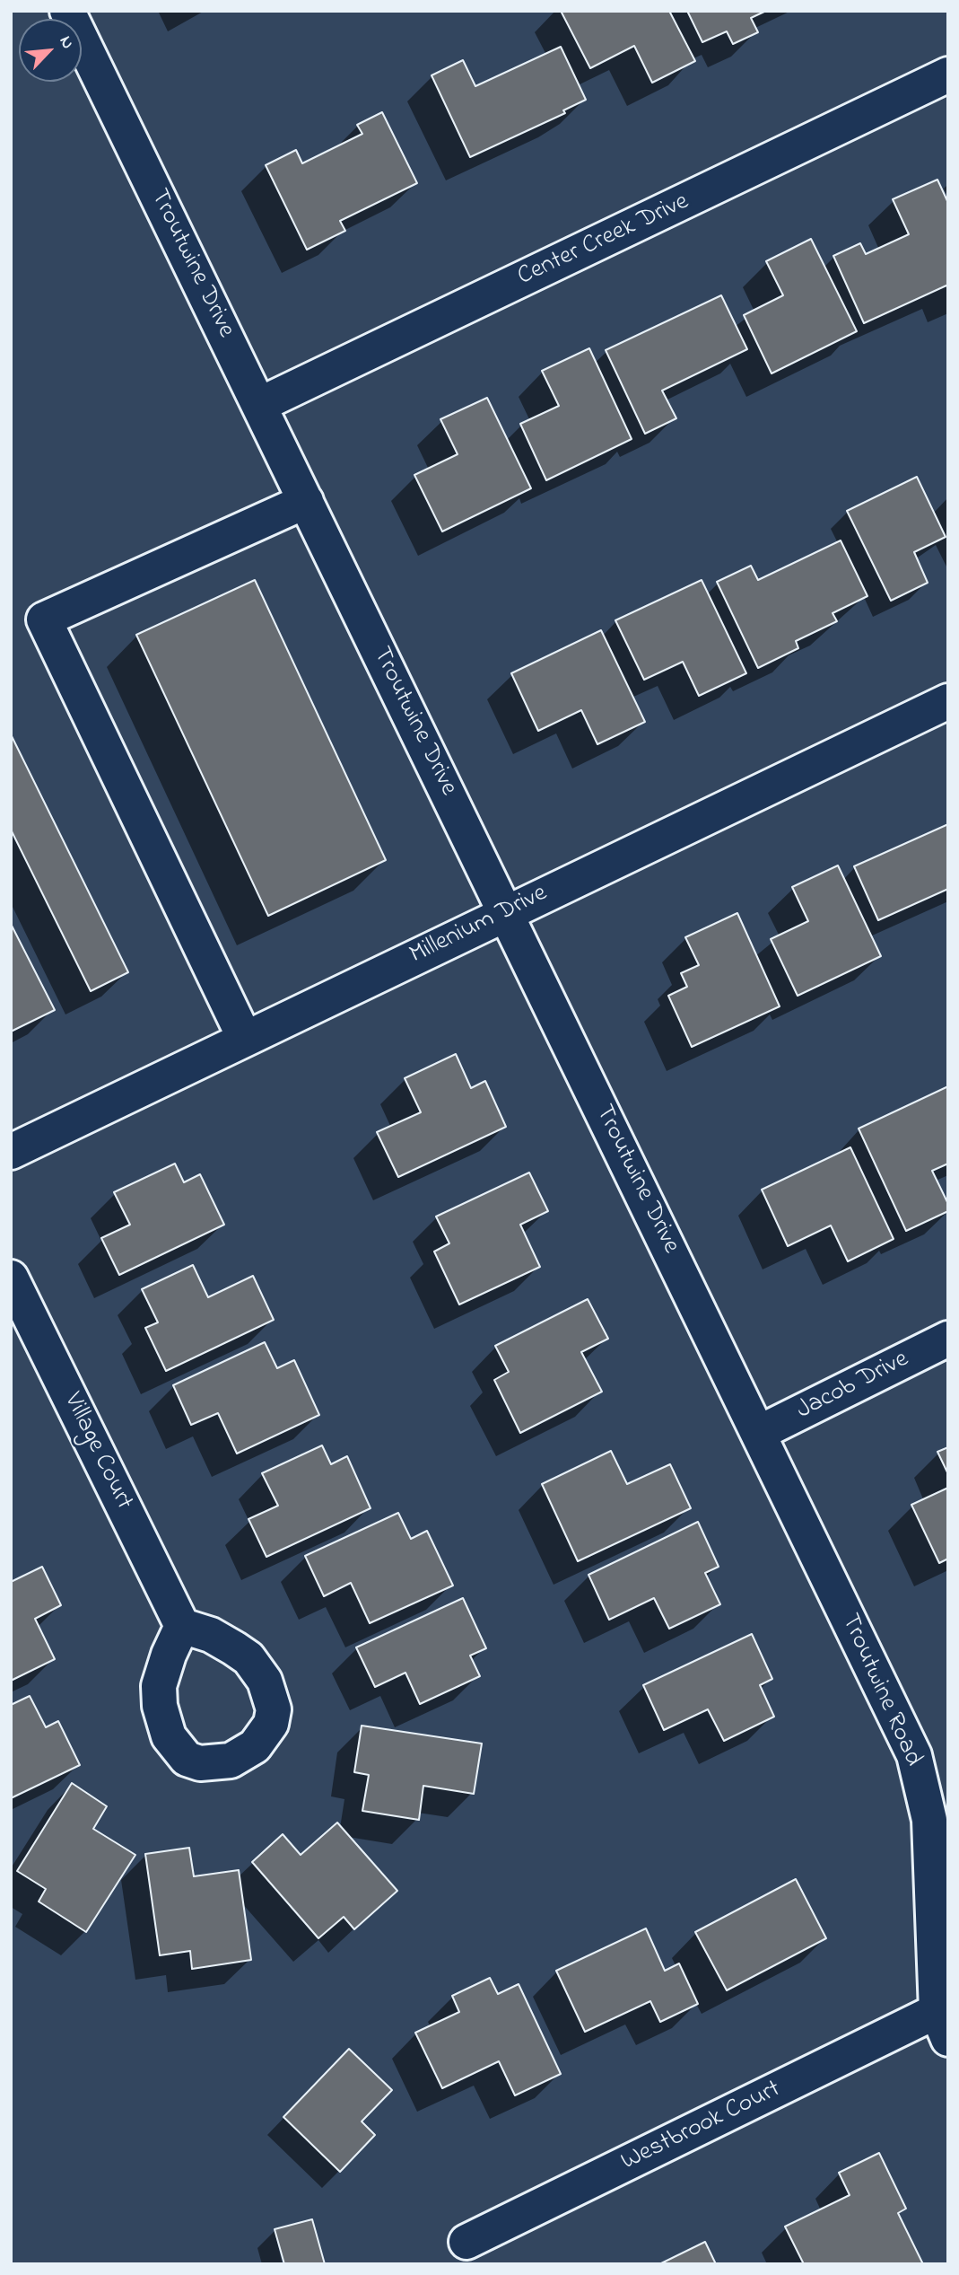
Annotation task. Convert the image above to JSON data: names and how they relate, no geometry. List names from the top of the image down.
{
  "streets": {
    "street": [
      "Center Creek Drive",
      "Troutwine Drive",
      "Millenium Drive",
      "Jacob Drive",
      "Village Court",
      "Troutwine Road",
      "Westbrook Court"
    ]
  },
  "crossings": [
    ["Center Creek Drive", "Troutwine Drive"],
    ["Troutwine Drive", "Millenium Drive"],
    ["Troutwine Drive", "Jacob Drive"],
    ["Troutwine Drive", "Troutwine Road"],
    ["Jacob Drive", "Troutwine Road"],
    ["Troutwine Road", "Westbrook Court"]
  ],
  "north": "top right"
}
